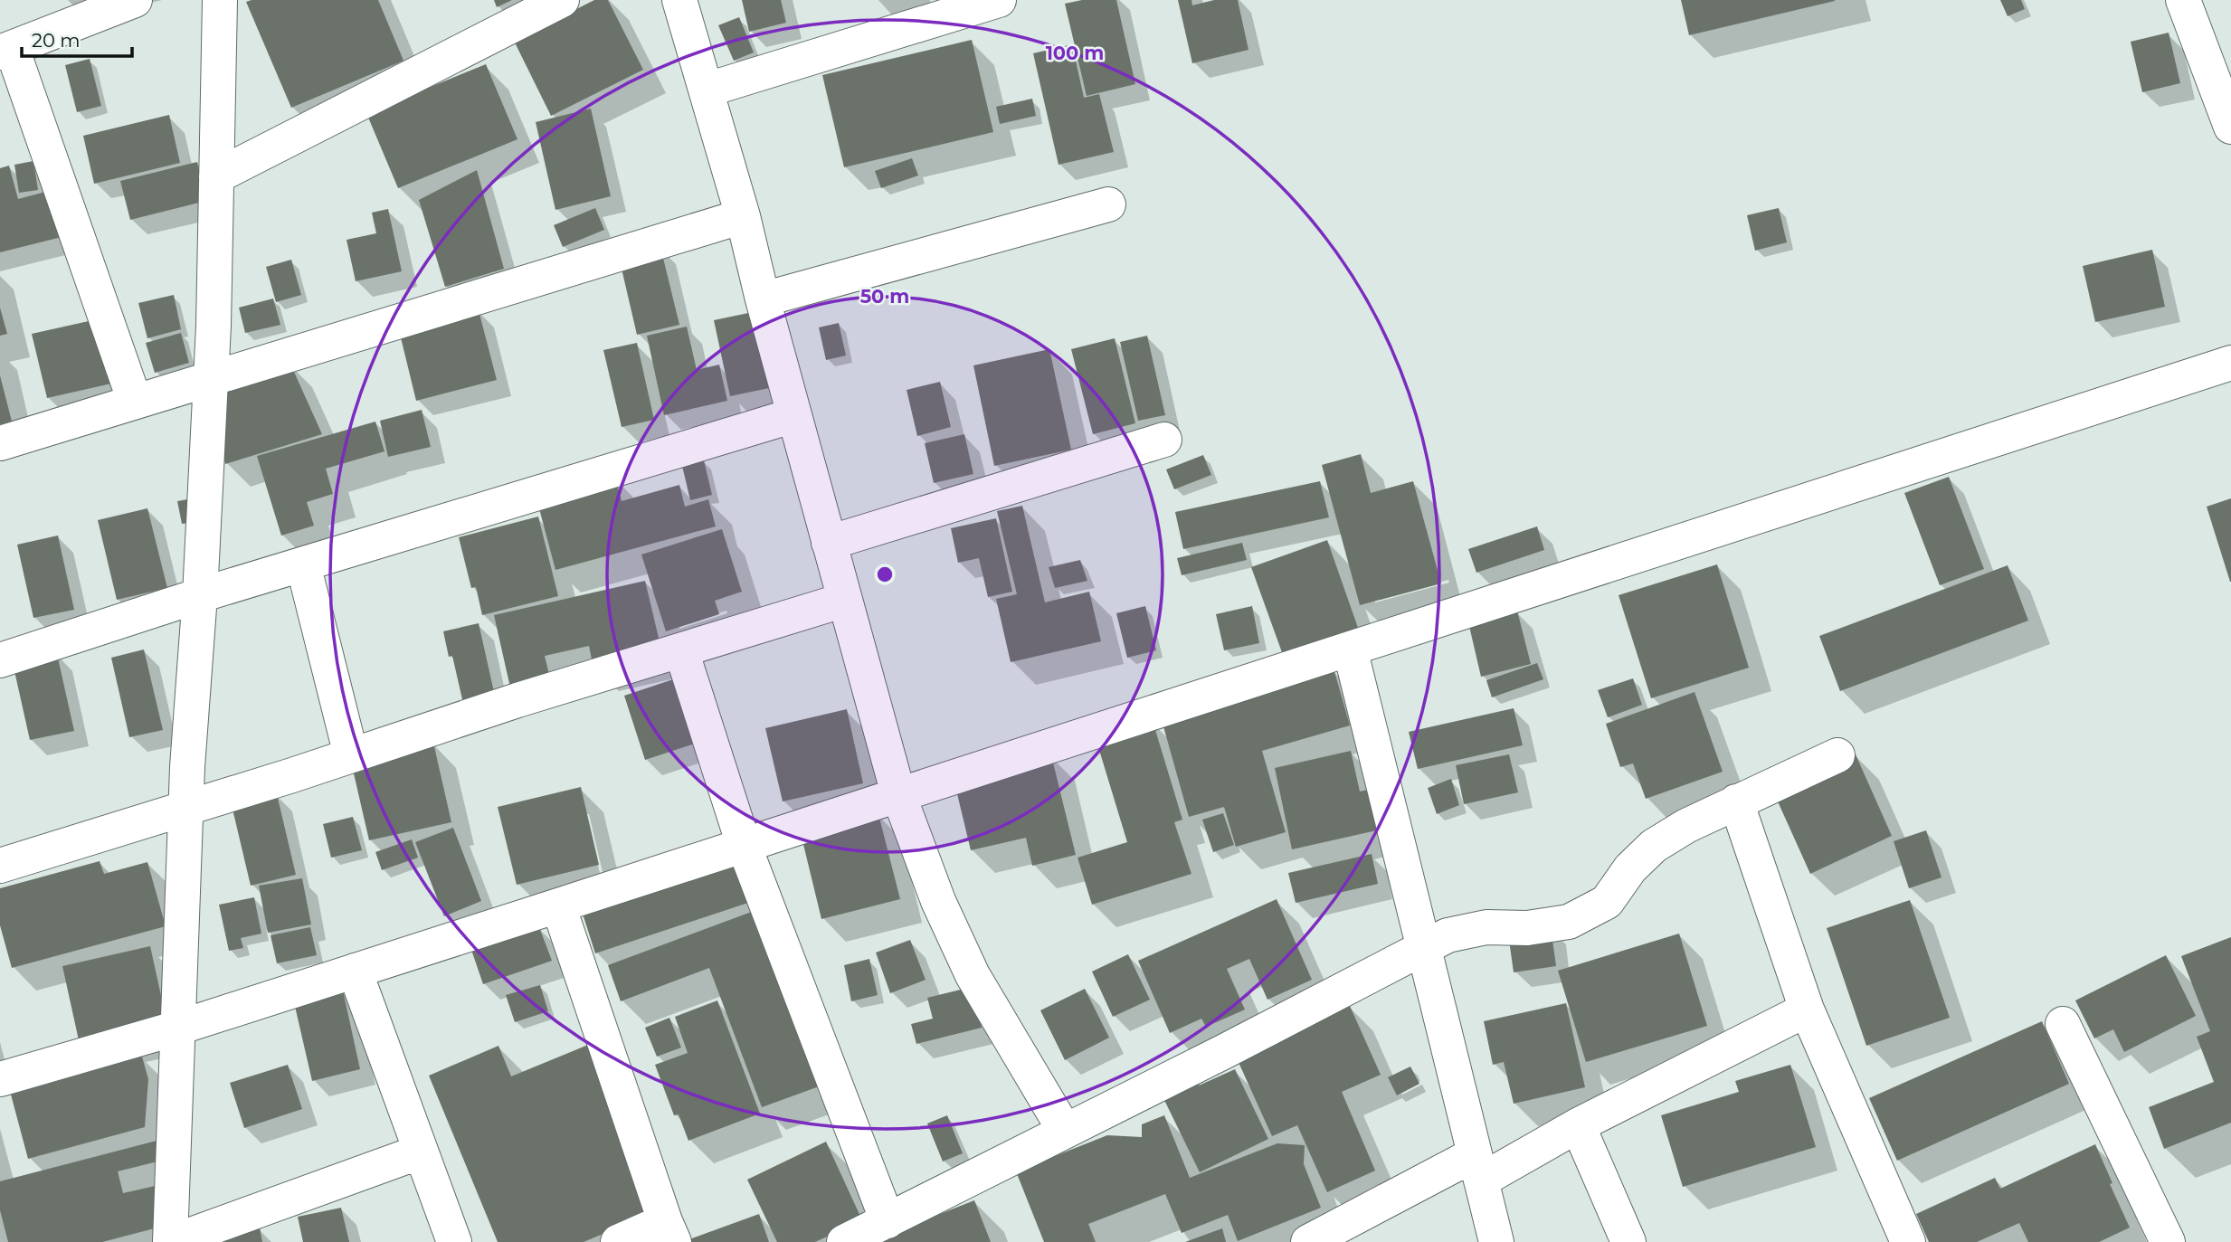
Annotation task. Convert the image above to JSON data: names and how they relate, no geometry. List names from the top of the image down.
{
  "scale_bar": "20 m",
  "rings": ["100 m", "50 m"]
}
